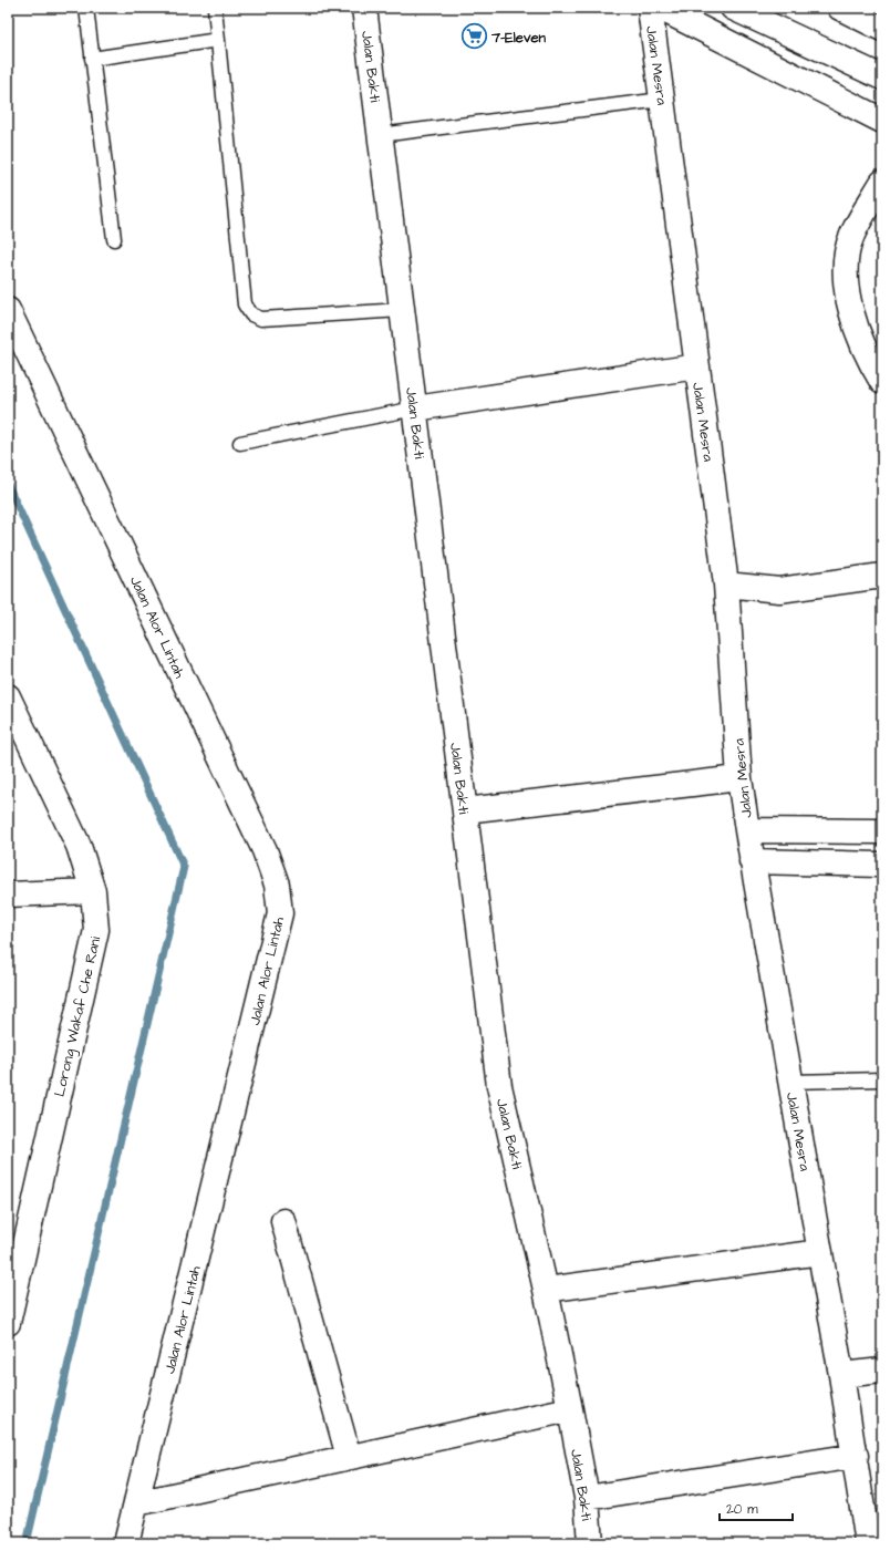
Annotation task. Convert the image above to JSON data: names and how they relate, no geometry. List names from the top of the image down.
{
  "streets": {
    "street": [
      "Jalan Mesra",
      "Jalan Bakti",
      "Jalan Alor Lintah",
      "Lorong Wakaf Che Rani"
    ]
  },
  "places": {
    "supermarket": ["7-Eleven"]
  },
  "scale_bar": "20 m"
}
